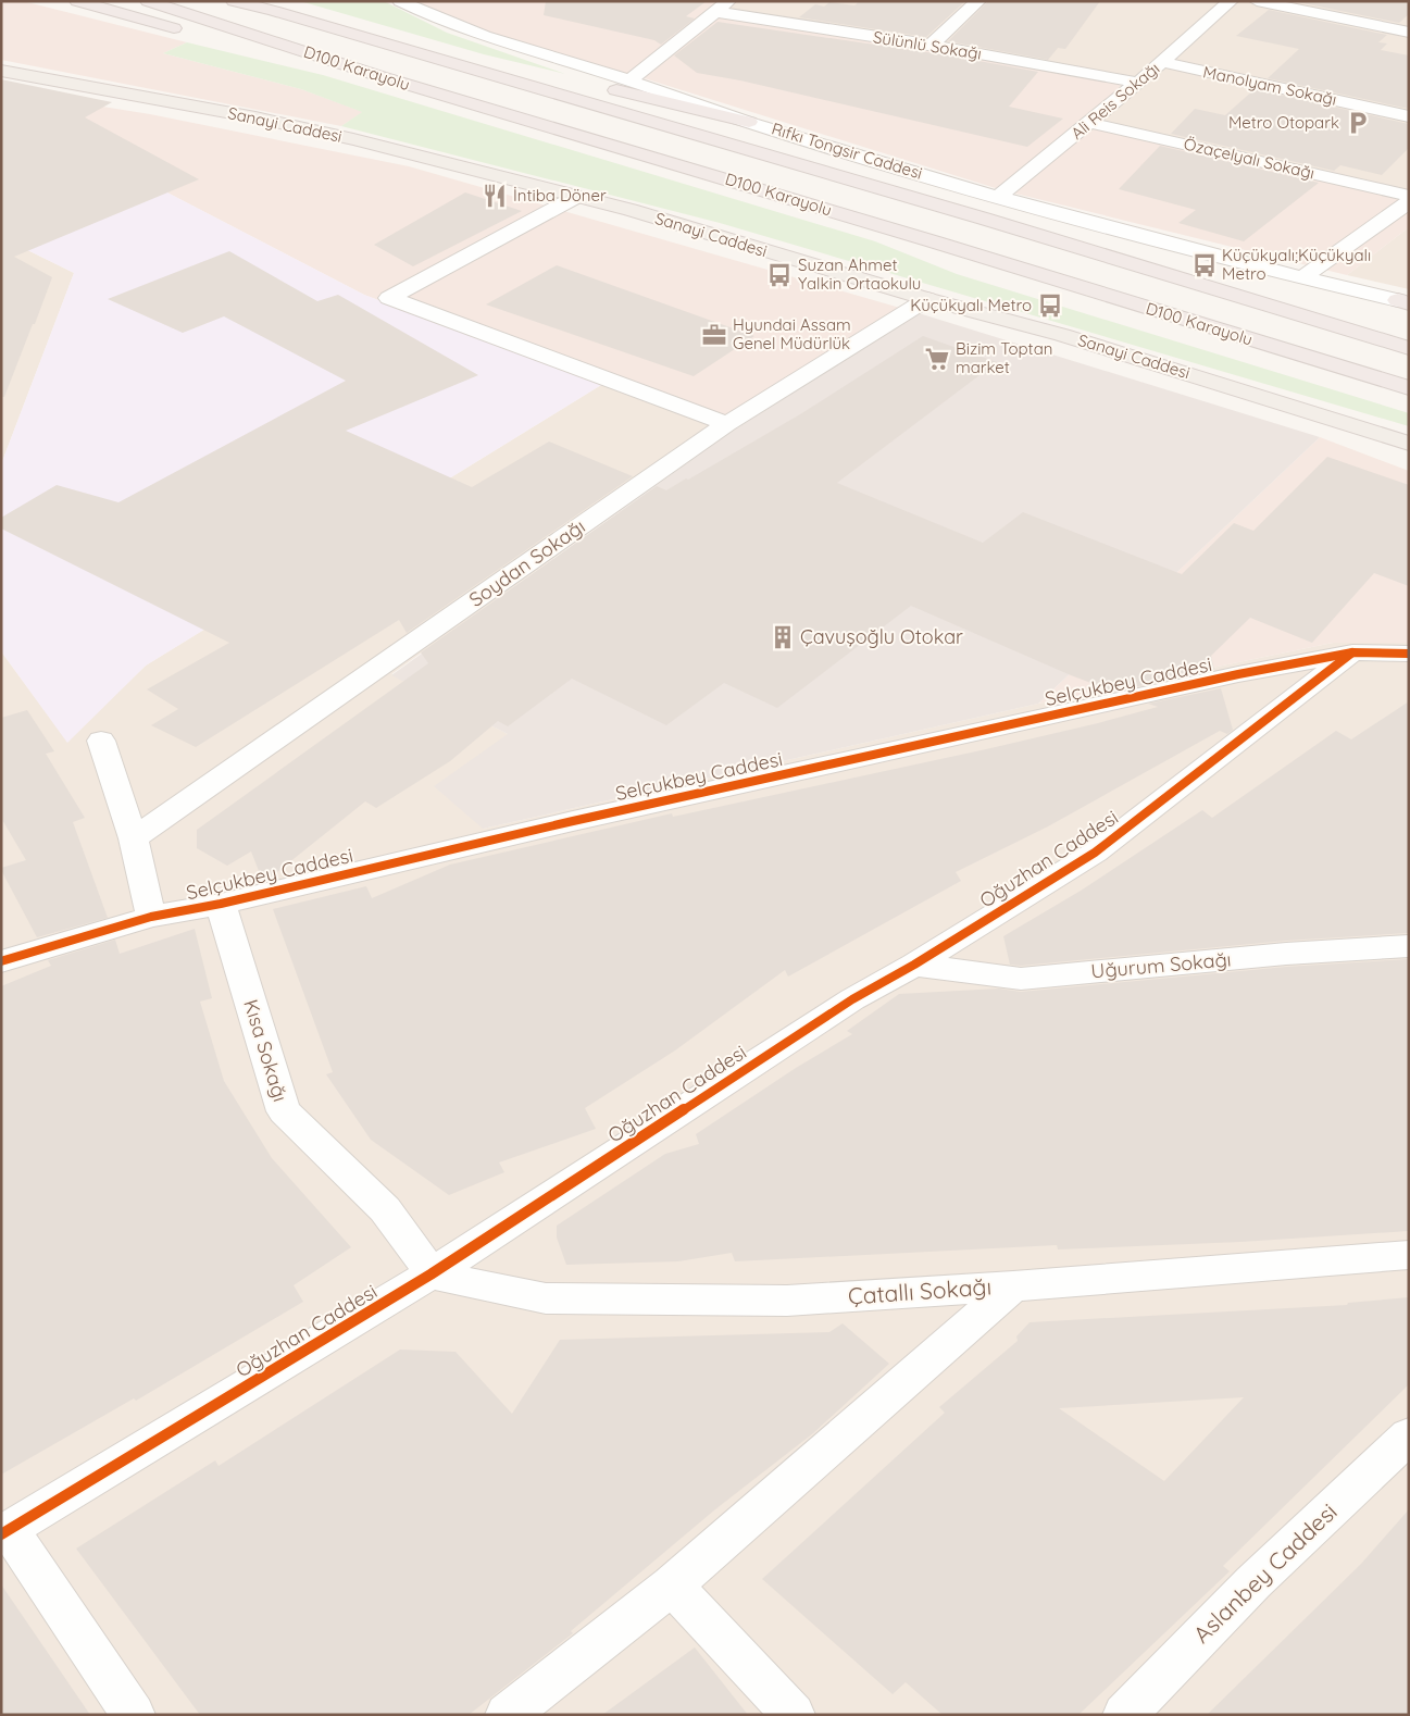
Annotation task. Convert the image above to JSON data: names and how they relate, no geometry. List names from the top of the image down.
{
  "streets": {
    "highway": ["D100 Karayolu"],
    "main road": ["Sanayi Caddesi"],
    "street": [
      "Sülünlü Sokağı",
      "Manolyam Sokağı",
      "Ali Reis Sokağı",
      "Rıfkı Tongsir Caddesi",
      "Özaçelyalı Sokağı",
      "Soydan Sokağı",
      "Selçukbey Caddesi",
      "Oğuzhan Caddesi",
      "Uğurum Sokağı",
      "Kısa Sokağı",
      "Çatallı Sokağı",
      "Aslanbey Caddesi"
    ]
  },
  "crossings": [
    ["Sülünlü Sokağı", "Ali Reis Sokağı"],
    ["Manolyam Sokağı", "Ali Reis Sokağı"],
    ["Ali Reis Sokağı", "Rıfkı Tongsir Caddesi"],
    ["Ali Reis Sokağı", "Özaçelyalı Sokağı"],
    ["Sanayi Caddesi", "Soydan Sokağı"],
    ["Selçukbey Caddesi", "Oğuzhan Caddesi"],
    ["Selçukbey Caddesi", "Kısa Sokağı"],
    ["Oğuzhan Caddesi", "Uğurum Sokağı"],
    ["Oğuzhan Caddesi", "Kısa Sokağı"],
    ["Oğuzhan Caddesi", "Çatallı Sokağı"],
    ["Kısa Sokağı", "Çatallı Sokağı"]
  ],
  "places": {
    "parking": ["Metro Otopark"],
    "restaurant": ["İntiba Döner"],
    "bus stop": ["Küçükyalı;Küçükyalı Metro", "Suzan Ahmet Yalkin Ortaokulu", "Küçükyalı Metro"],
    "office": ["Hyundai Assam Genel Müdürlük"],
    "supermarket": ["Bizim Toptan market"],
    "building": ["Çavuşoğlu Otokar"]
  }
}
